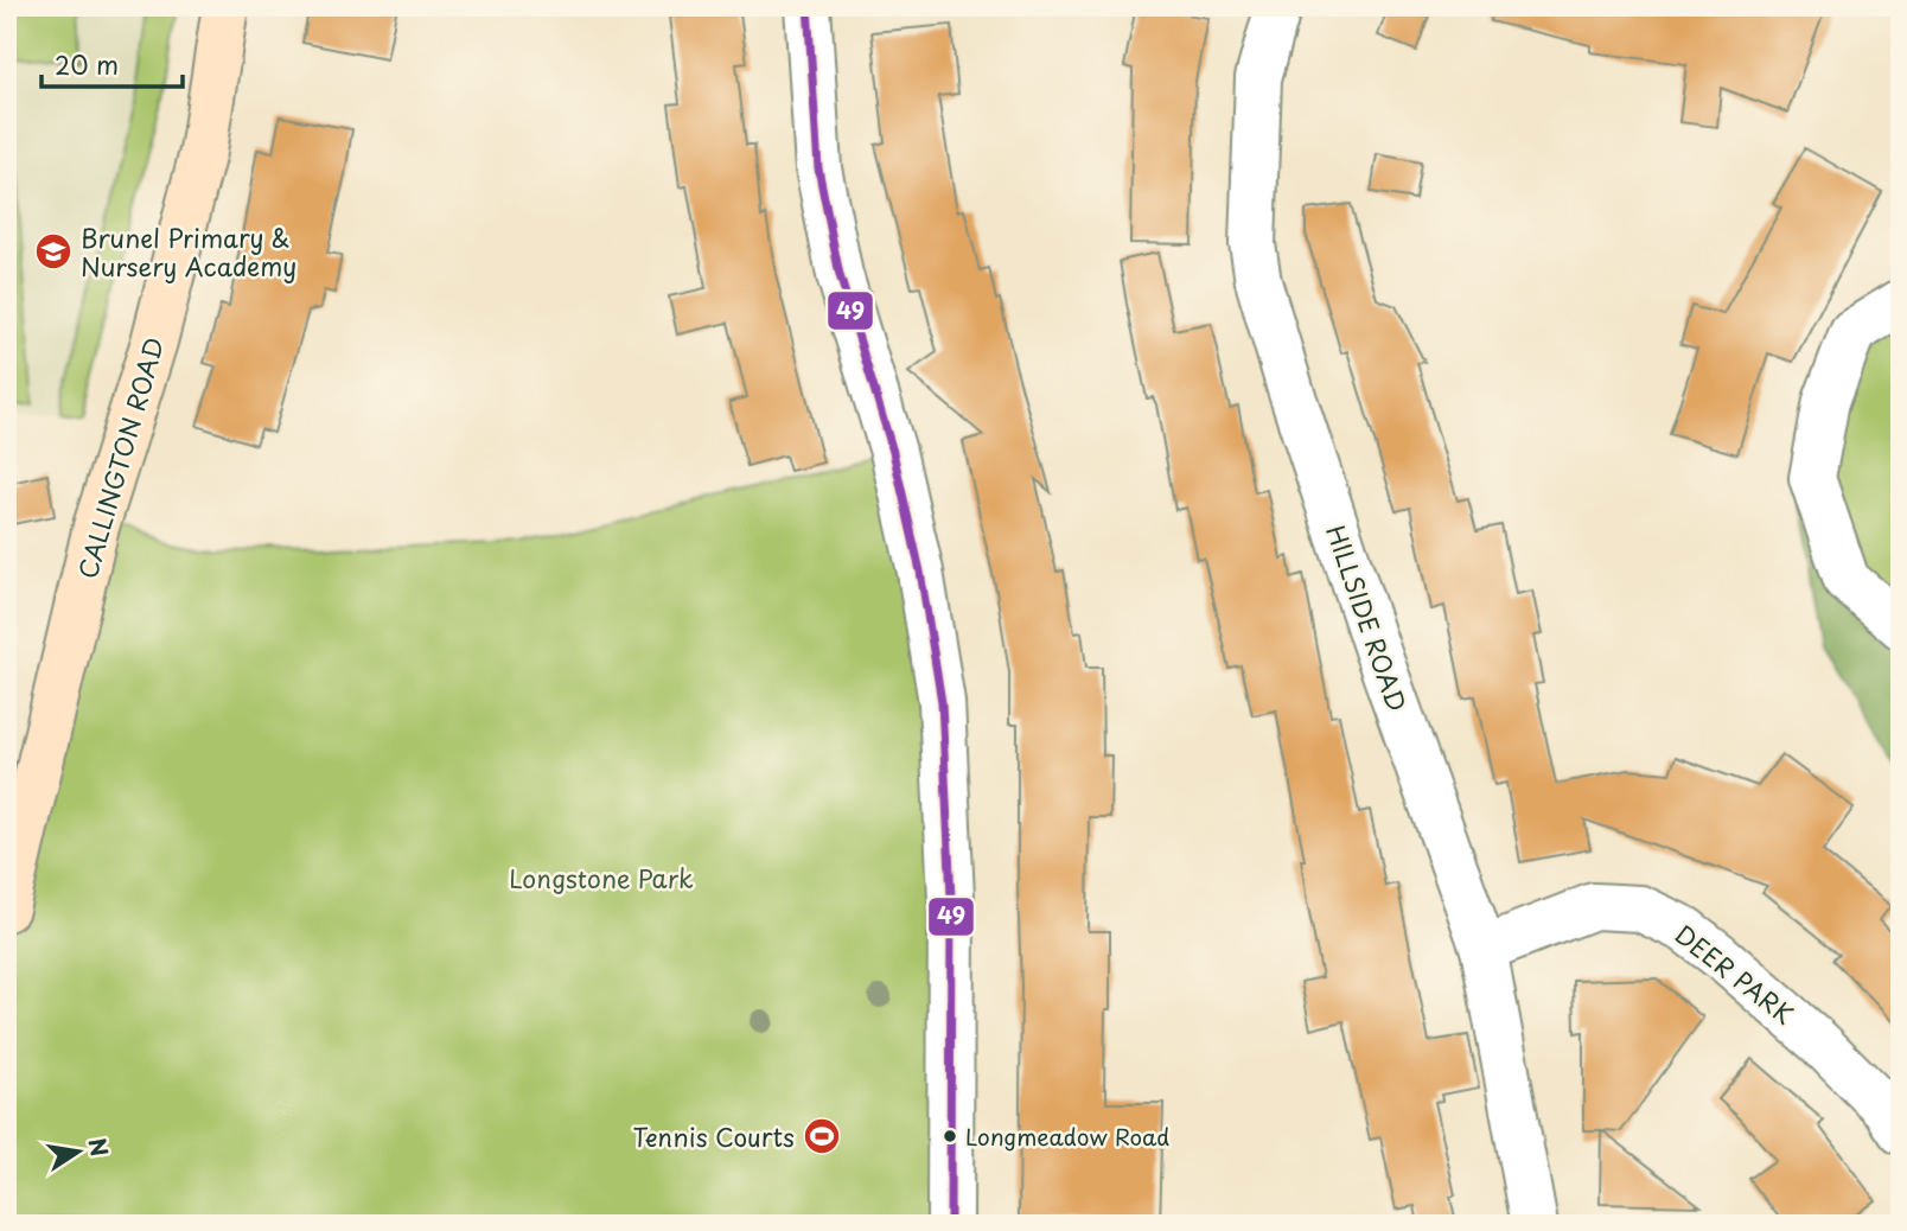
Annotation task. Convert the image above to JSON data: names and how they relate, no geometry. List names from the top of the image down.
{
  "streets": {
    "street": ["CALLINGTON ROAD", "HILLSIDE ROAD", "DEER PARK"]
  },
  "crossings": [
    ["HILLSIDE ROAD", "DEER PARK"]
  ],
  "parks": ["Longstone Park"],
  "places": {
    "school or university": ["Brunel Primary & Nursery Academy"],
    "sports": ["Tennis Courts"],
    "other": ["Longmeadow Road"]
  },
  "lines": ["transit line 49"],
  "scale_bar": "20 m",
  "north": "right"
}
